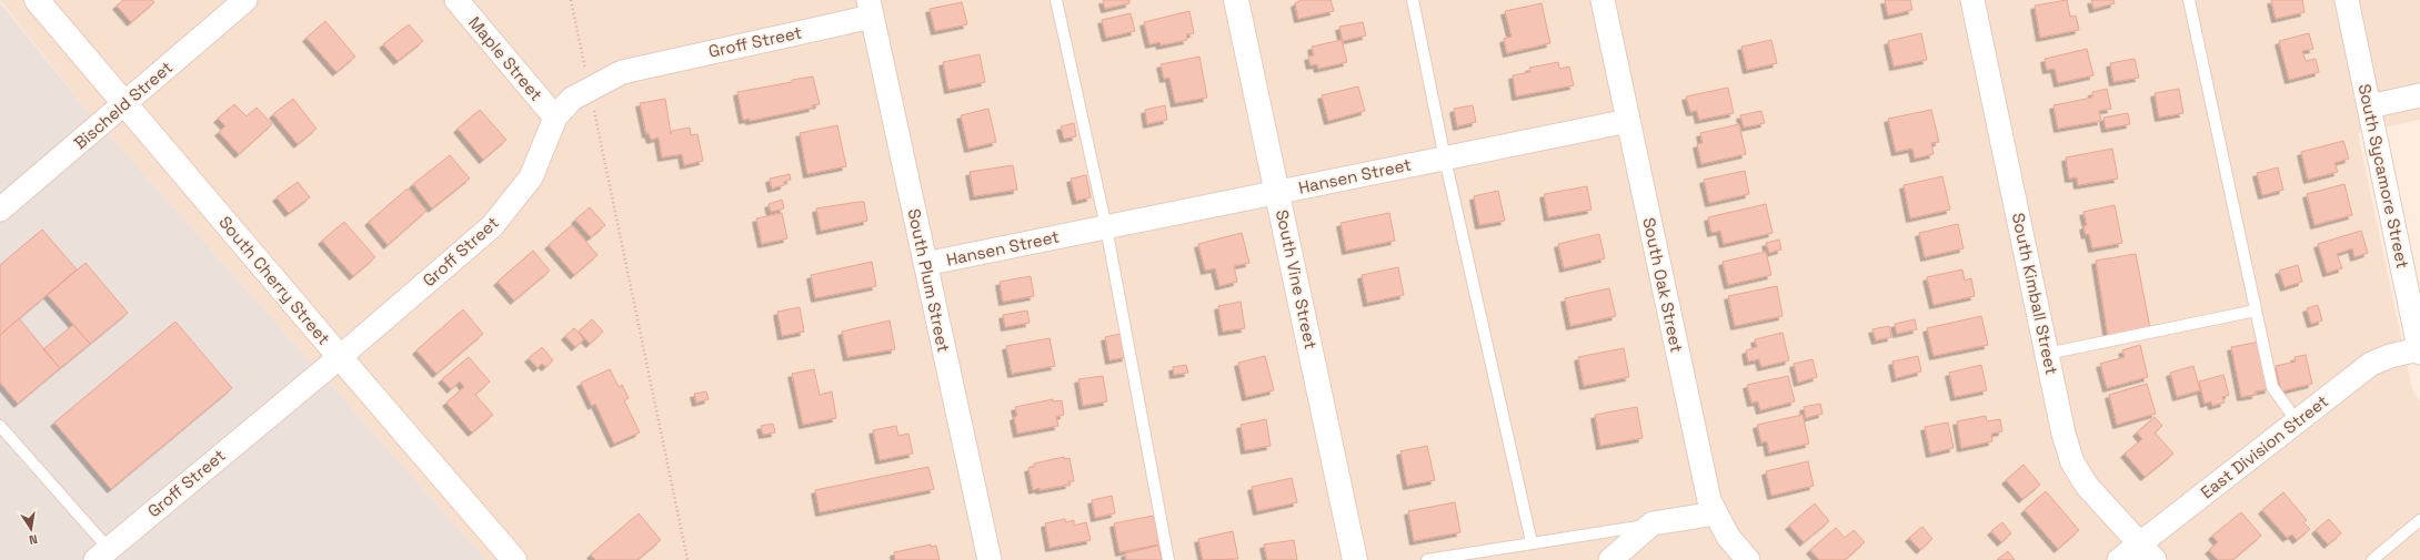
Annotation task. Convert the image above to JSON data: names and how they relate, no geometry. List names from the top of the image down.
{
  "streets": {
    "street": [
      "Groff Street",
      "Maple Street",
      "Bischeld Street",
      "Hansen Street",
      "South Sycamore Street",
      "South Vine Street",
      "South Cherry Street",
      "South Plum Street",
      "South Oak Street",
      "South Kimball Street",
      "East Division Street"
    ]
  },
  "crossings": [
    ["Groff Street", "Maple Street"],
    ["Groff Street", "South Cherry Street"],
    ["Groff Street", "South Plum Street"],
    ["Bischeld Street", "South Cherry Street"],
    ["Hansen Street", "South Vine Street"],
    ["Hansen Street", "South Plum Street"],
    ["Hansen Street", "South Oak Street"],
    ["South Sycamore Street", "East Division Street"],
    ["South Kimball Street", "East Division Street"]
  ],
  "north": "bottom"
}
